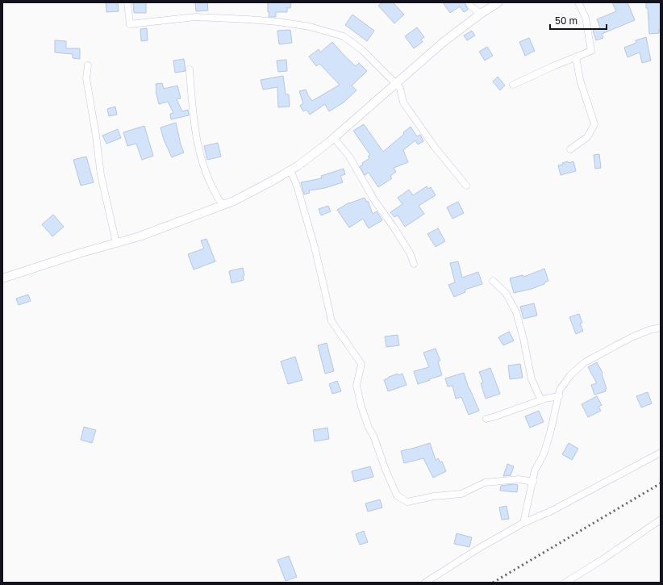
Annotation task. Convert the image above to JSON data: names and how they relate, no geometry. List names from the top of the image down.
{
  "scale_bar": "50 m"
}
